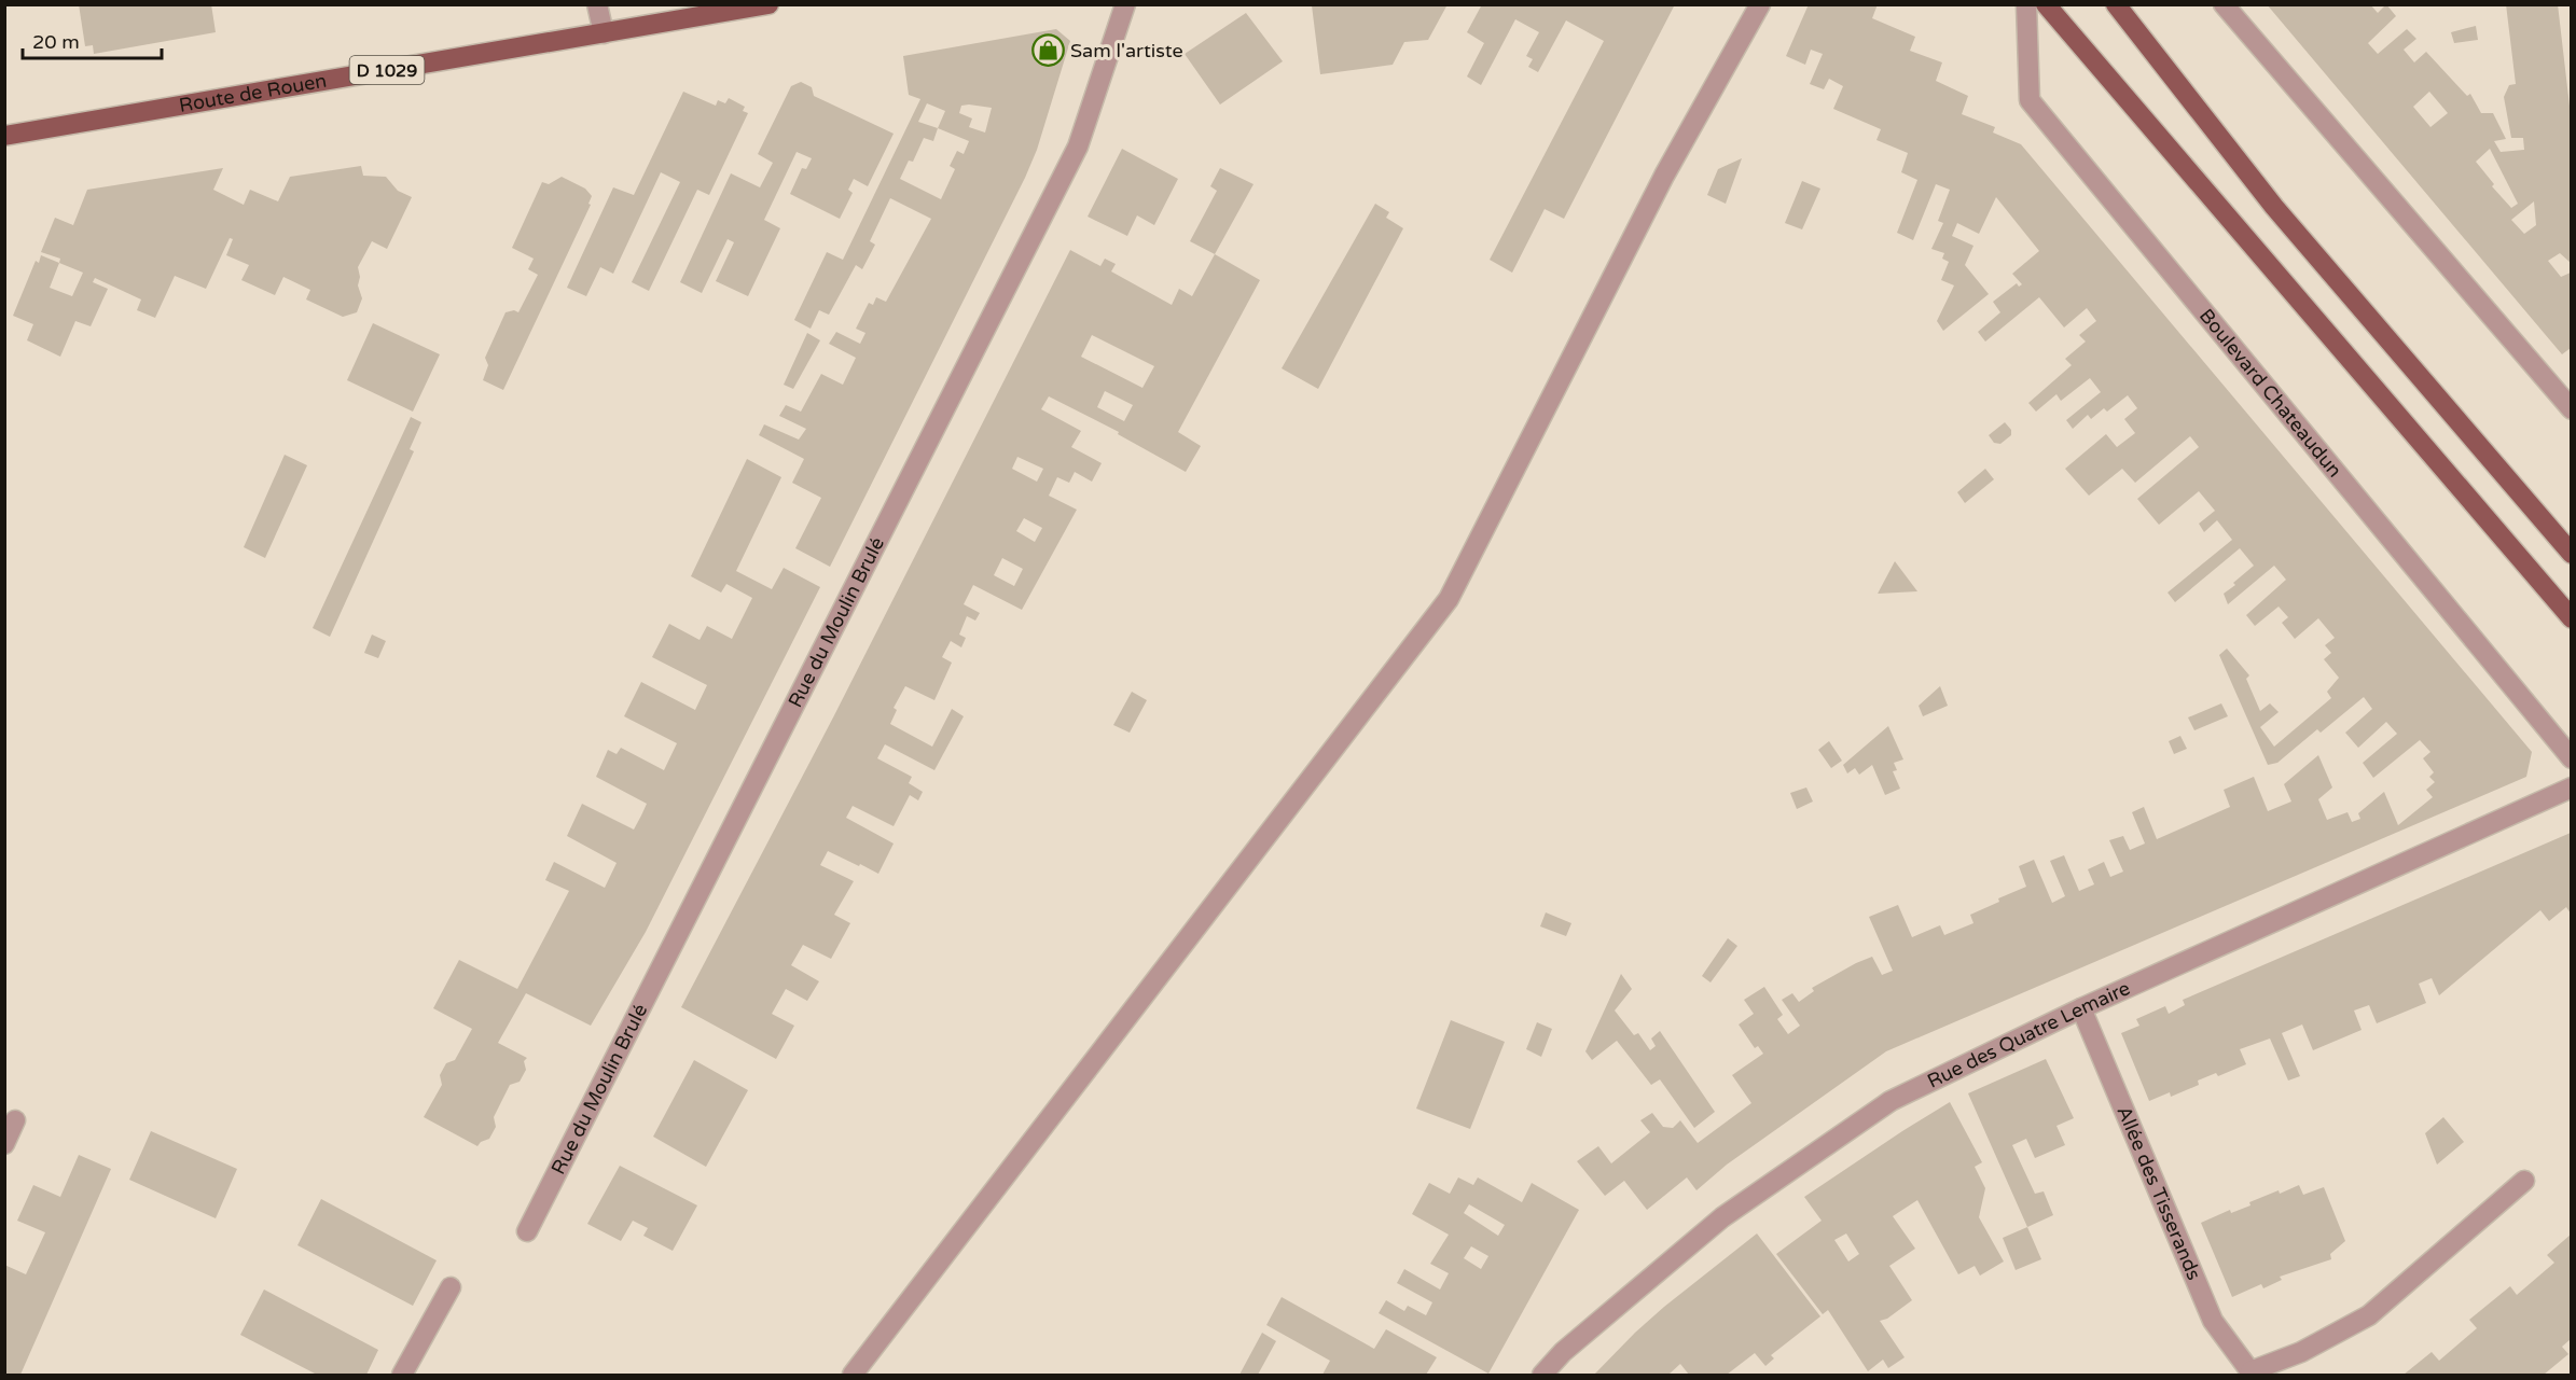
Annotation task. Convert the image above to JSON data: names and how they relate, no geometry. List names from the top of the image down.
{
  "streets": {
    "main road": ["D 1029", "Route de Rouen"],
    "street": [
      "Boulevard Chateaudun",
      "Rue du Moulin Brulé",
      "Rue des Quatre Lemaire",
      "Allée des Tisserands"
    ]
  },
  "crossings": [
    ["Rue des Quatre Lemaire", "Allée des Tisserands"]
  ],
  "places": {
    "shop": ["Sam l'artiste"]
  },
  "scale_bar": "20 m"
}
